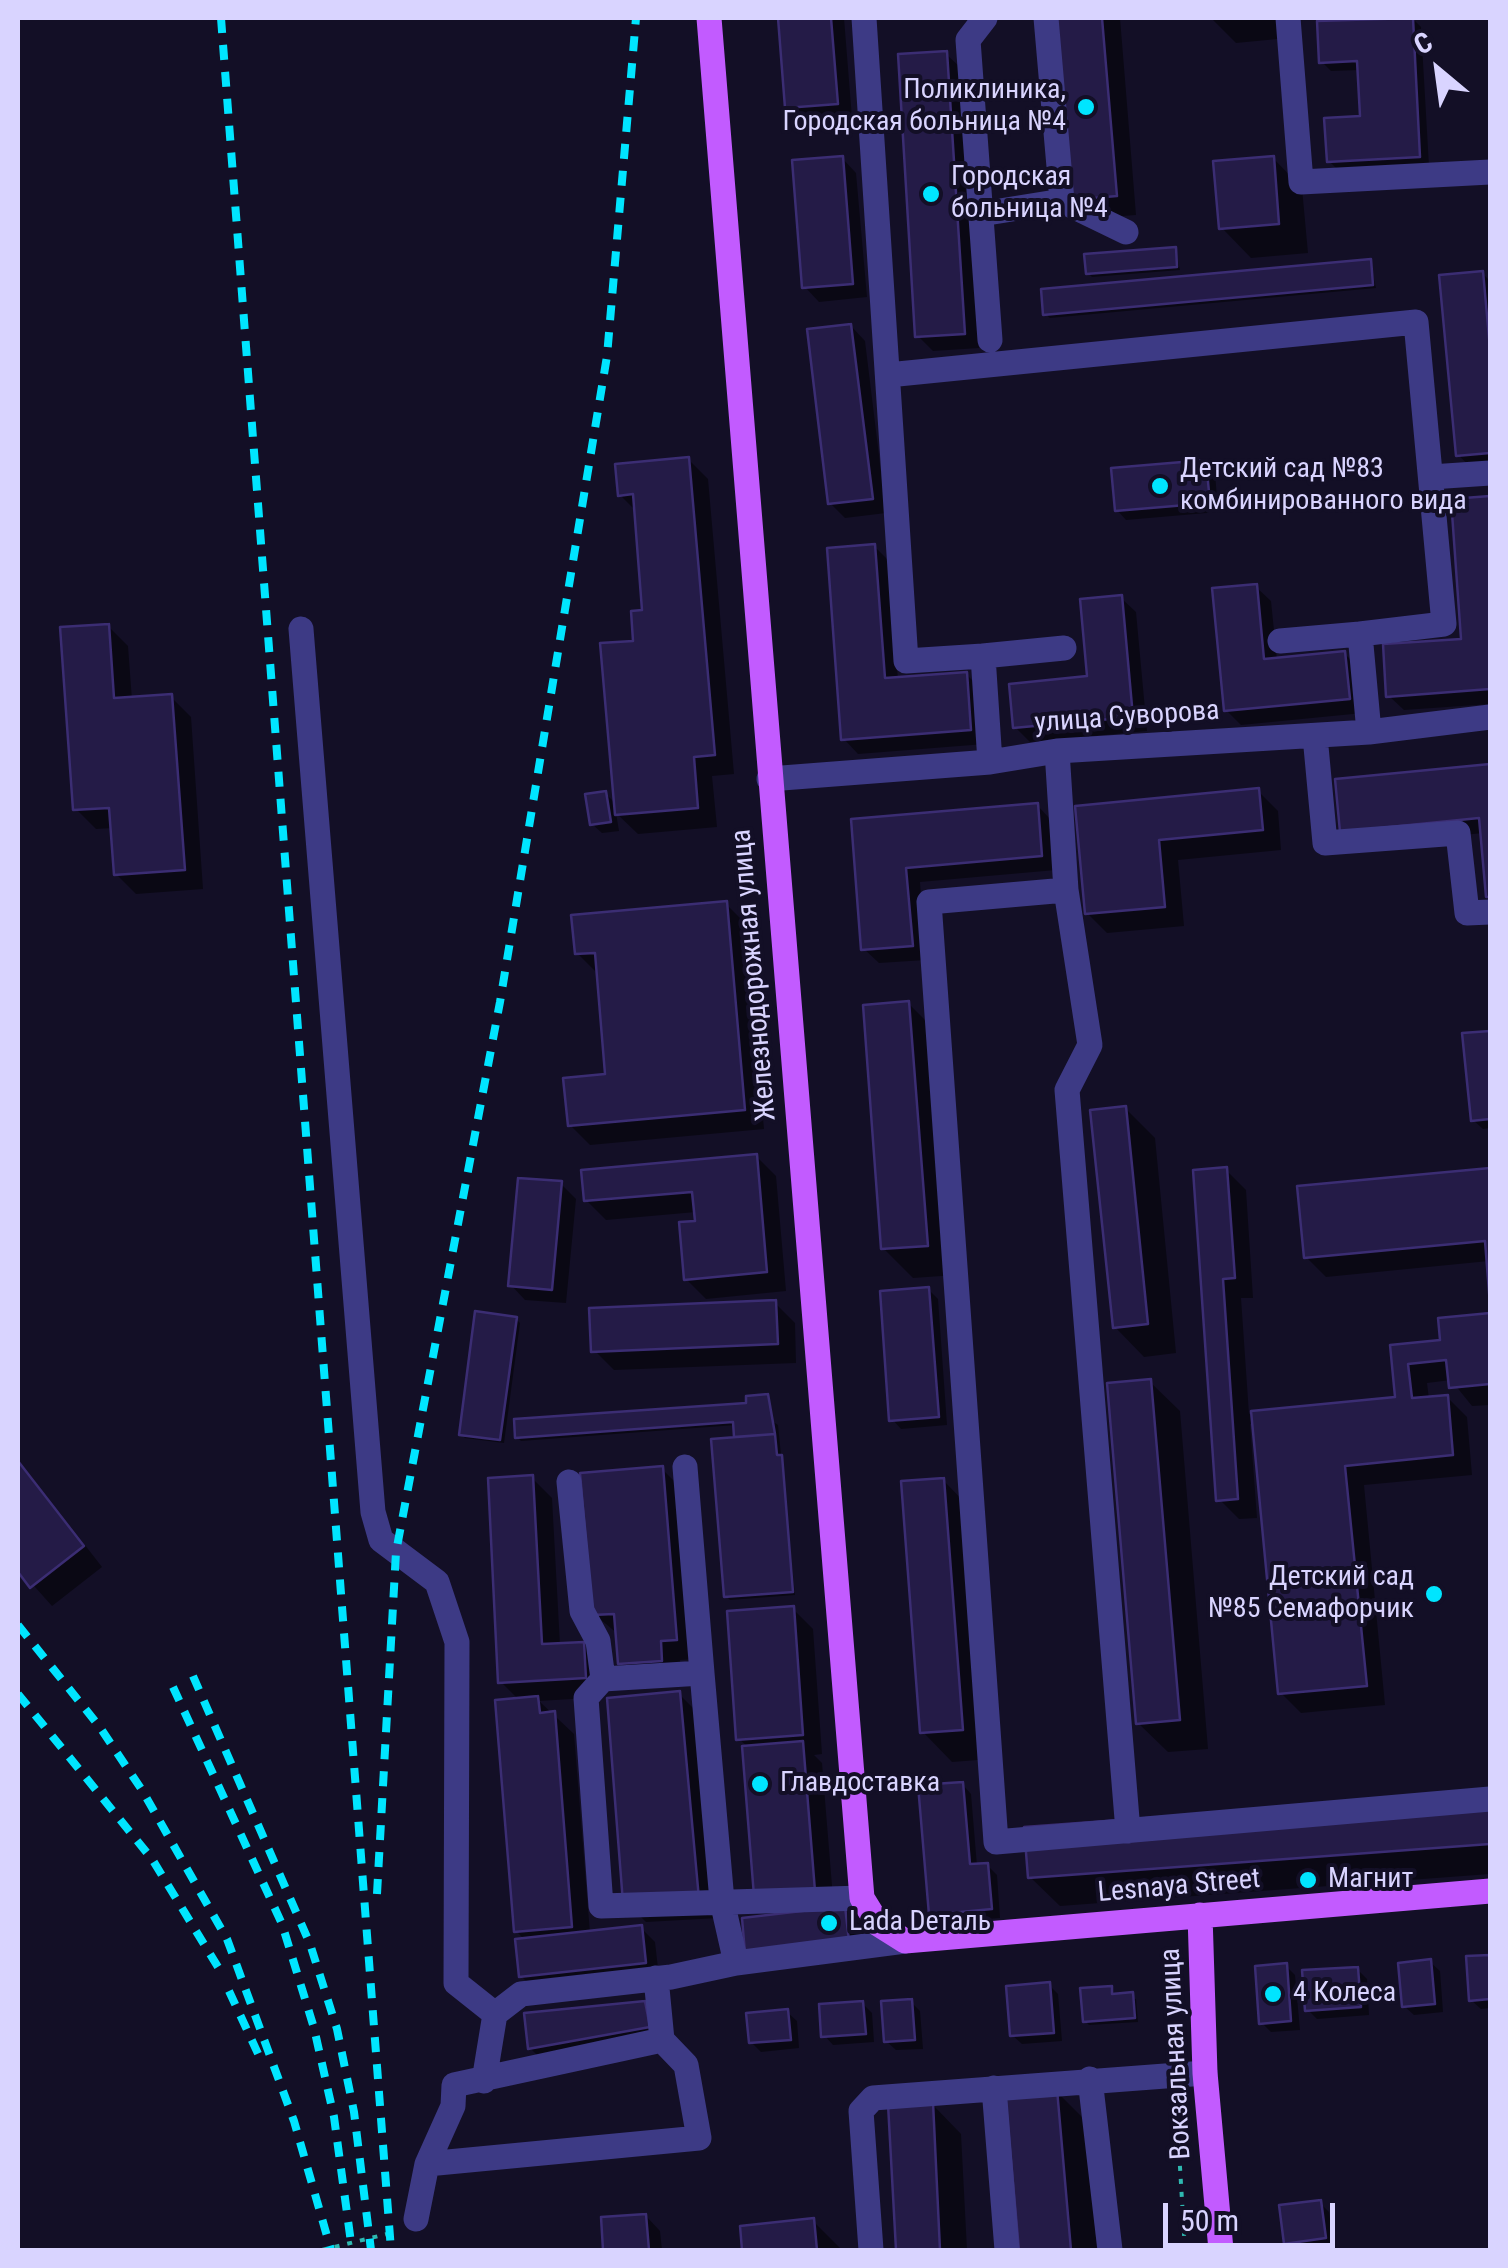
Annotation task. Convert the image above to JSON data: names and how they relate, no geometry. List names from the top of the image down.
{
  "streets": {
    "main road": ["Железнодорожная улица", "Lesnaya Street", "Вокзальная улица"],
    "street": ["улица Суворова"]
  },
  "crossings": [
    ["улица Суворова", "Железнодорожная улица"],
    ["Железнодорожная улица", "Lesnaya Street"],
    ["Lesnaya Street", "Вокзальная улица"]
  ],
  "places": [
    "Поликлиника, Городская больница №4",
    "Городская больница №4",
    "Детский сад №83 комбинированного вида",
    "Детский сад №85 Семафорчик",
    "Главдоставка",
    "Магнит",
    "Lada Dеталь",
    "4 Колеса"
  ],
  "scale_bar": "50 m",
  "north": "top left"
}
